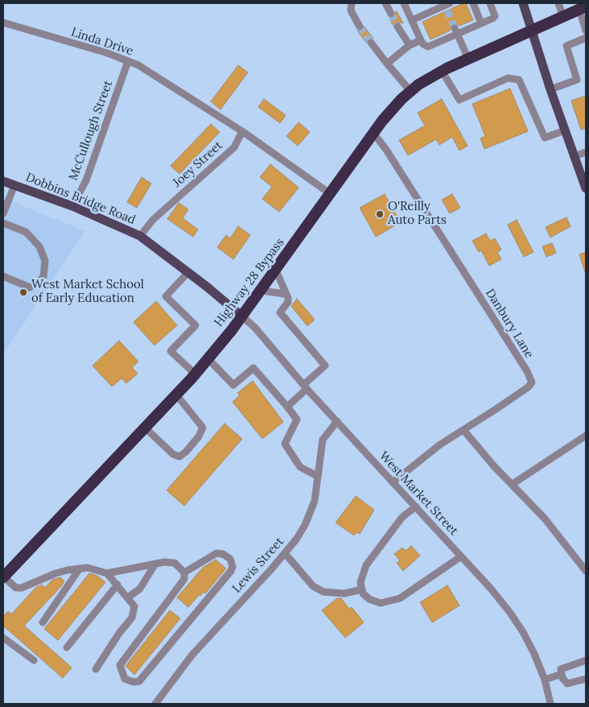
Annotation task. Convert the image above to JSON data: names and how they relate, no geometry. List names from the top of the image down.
{
  "streets": {
    "highway": ["Highway 28 Bypass"],
    "main road": ["Dobbins Bridge Road"],
    "street": [
      "Linda Drive",
      "McCullough Street",
      "Joey Street",
      "Danbury Lane",
      "West Market Street",
      "Lewis Street"
    ]
  },
  "crossings": [
    ["Linda Drive", "McCullough Street"],
    ["Linda Drive", "Joey Street"],
    ["McCullough Street", "Dobbins Bridge Road"],
    ["Joey Street", "Dobbins Bridge Road"],
    ["Dobbins Bridge Road", "Highway 28 Bypass"],
    ["Dobbins Bridge Road", "West Market Street"],
    ["Highway 28 Bypass", "Danbury Lane"],
    ["Highway 28 Bypass", "West Market Street"],
    ["Danbury Lane", "West Market Street"],
    ["West Market Street", "Lewis Street"]
  ],
  "places": ["O'Reilly Auto Parts", "West Market School of Early Education"]
}
